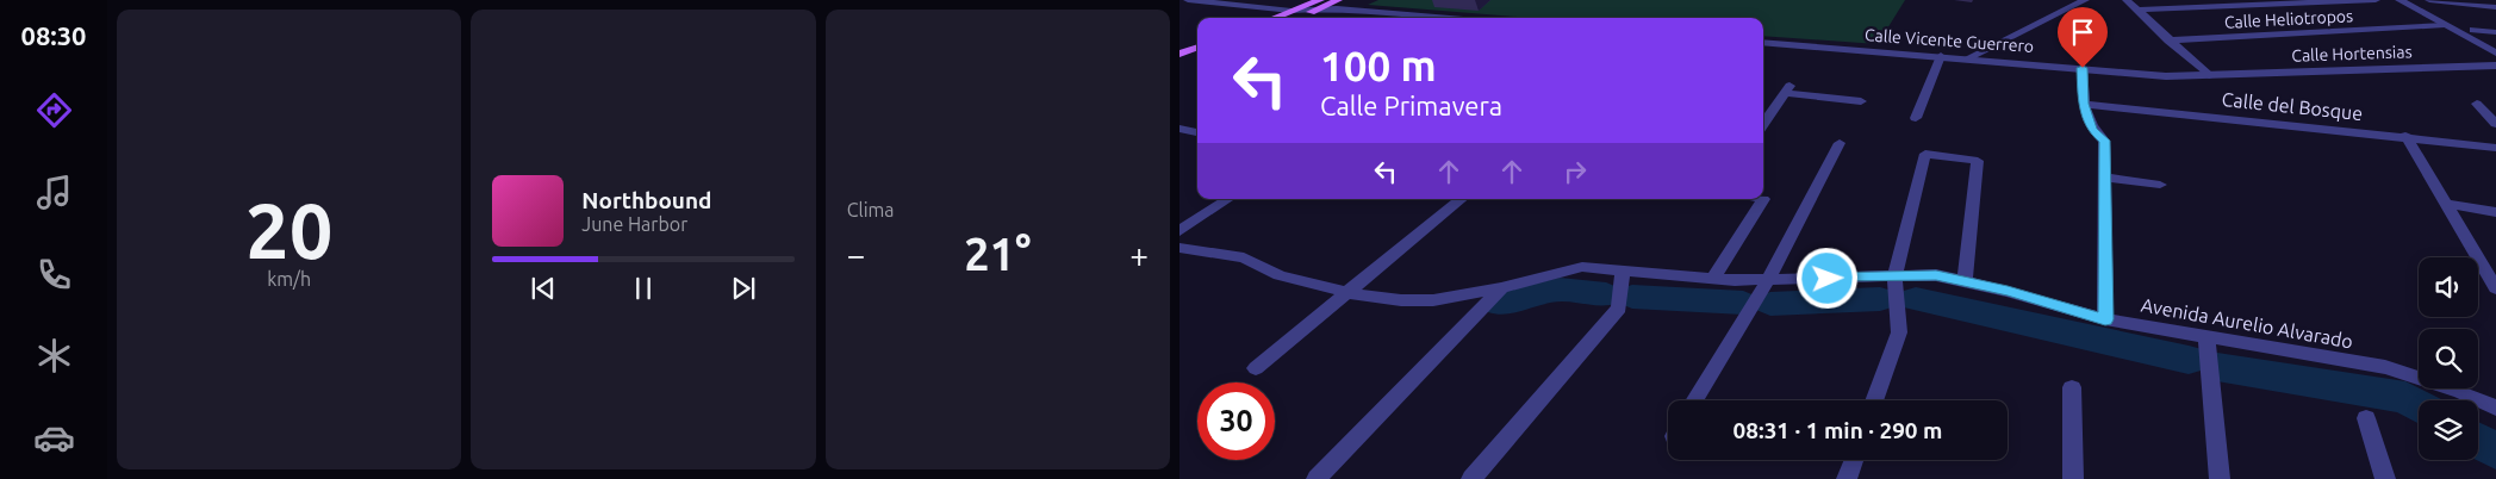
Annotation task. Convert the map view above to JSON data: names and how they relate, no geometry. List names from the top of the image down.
{
  "streets": {
    "street": [
      "Calle Heliotropos",
      "Calle Vicente Guerrero",
      "Calle Hortensias",
      "Calle del Bosque",
      "Avenida Aurelio Alvarado"
    ]
  },
  "crossings": [
    ["Calle Vicente Guerrero", "Calle Hortensias"]
  ],
  "page": {
    "tabs": "08:30",
    "tile": [
      ["20", "km/h"],
      "Clima"
    ],
    "turn": ["100 m", "Calle Primavera"],
    "song": ["Northbound", "June Harbor"],
    "heat": ["−", "21°", "+"],
    "limit": "30",
    "trip": "08:31 · 1 min · 290 m"
  }
}
